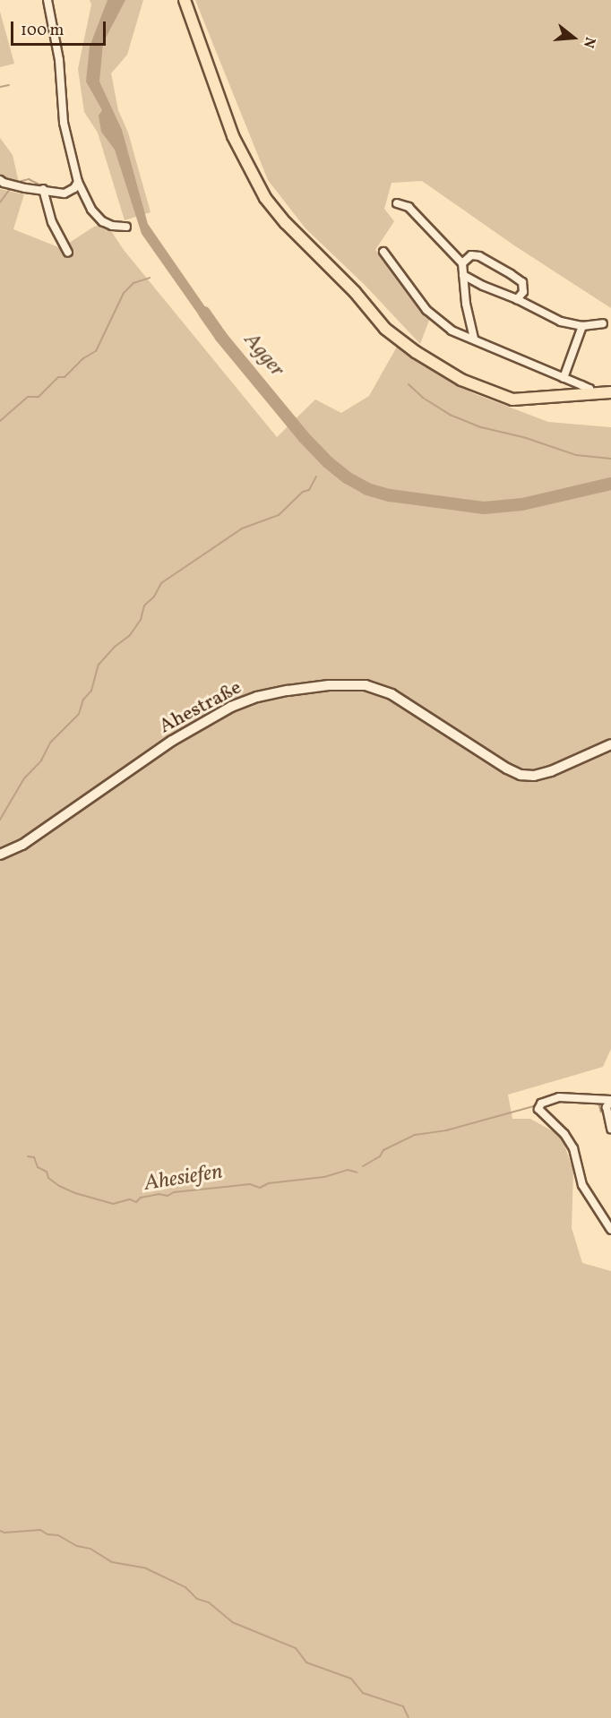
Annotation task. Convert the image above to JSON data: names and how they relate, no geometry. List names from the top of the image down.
{
  "streets": {
    "main road": ["Ahestraße"]
  },
  "water": ["Agger", "Ahesiefen"],
  "scale_bar": "100 m",
  "north": "right"
}
